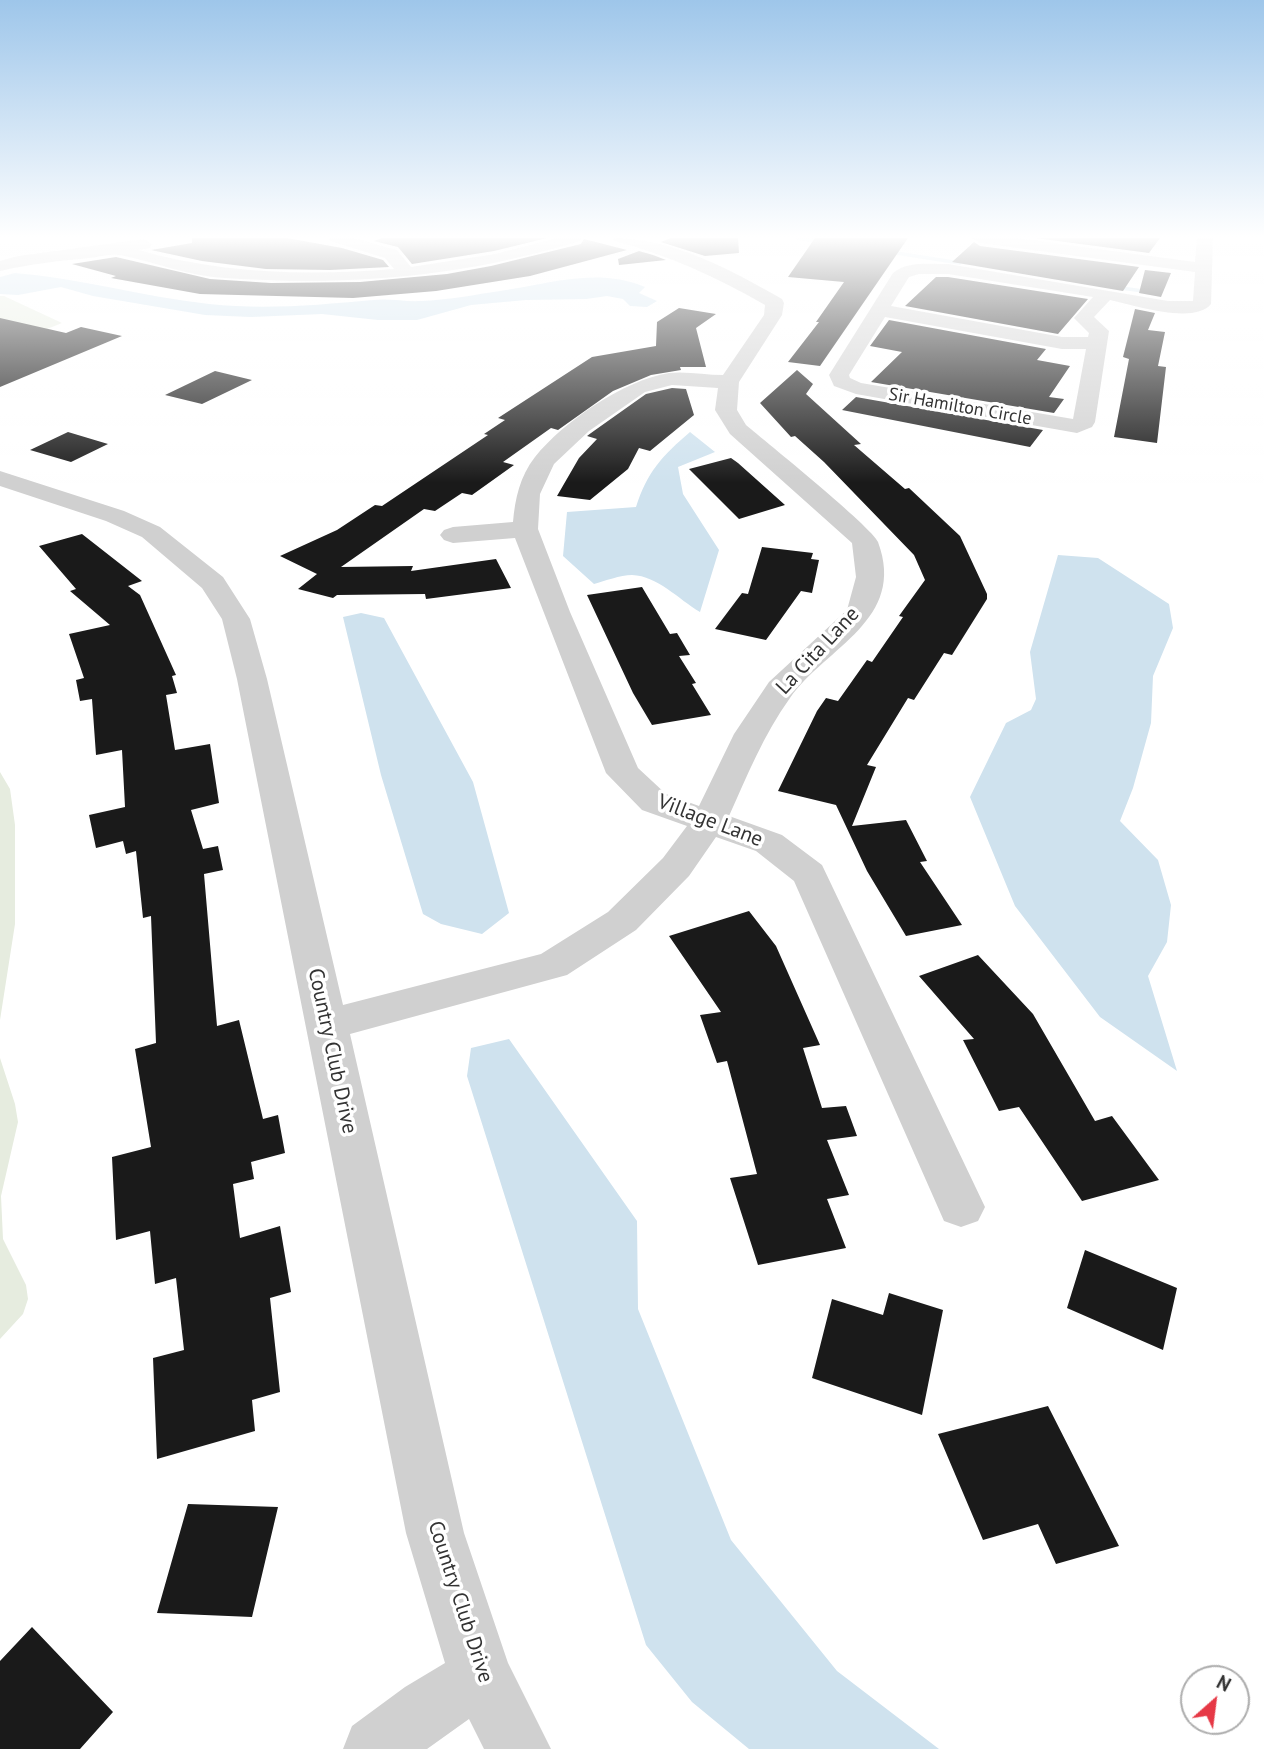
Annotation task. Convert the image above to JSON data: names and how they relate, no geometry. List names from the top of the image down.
{
  "streets": {
    "street": [
      "Sir Hamilton Circle",
      "La Cita Lane",
      "Village Lane",
      "Country Club Drive"
    ]
  },
  "crossings": [
    ["La Cita Lane", "Village Lane"],
    ["La Cita Lane", "Country Club Drive"]
  ],
  "north": "top right"
}
